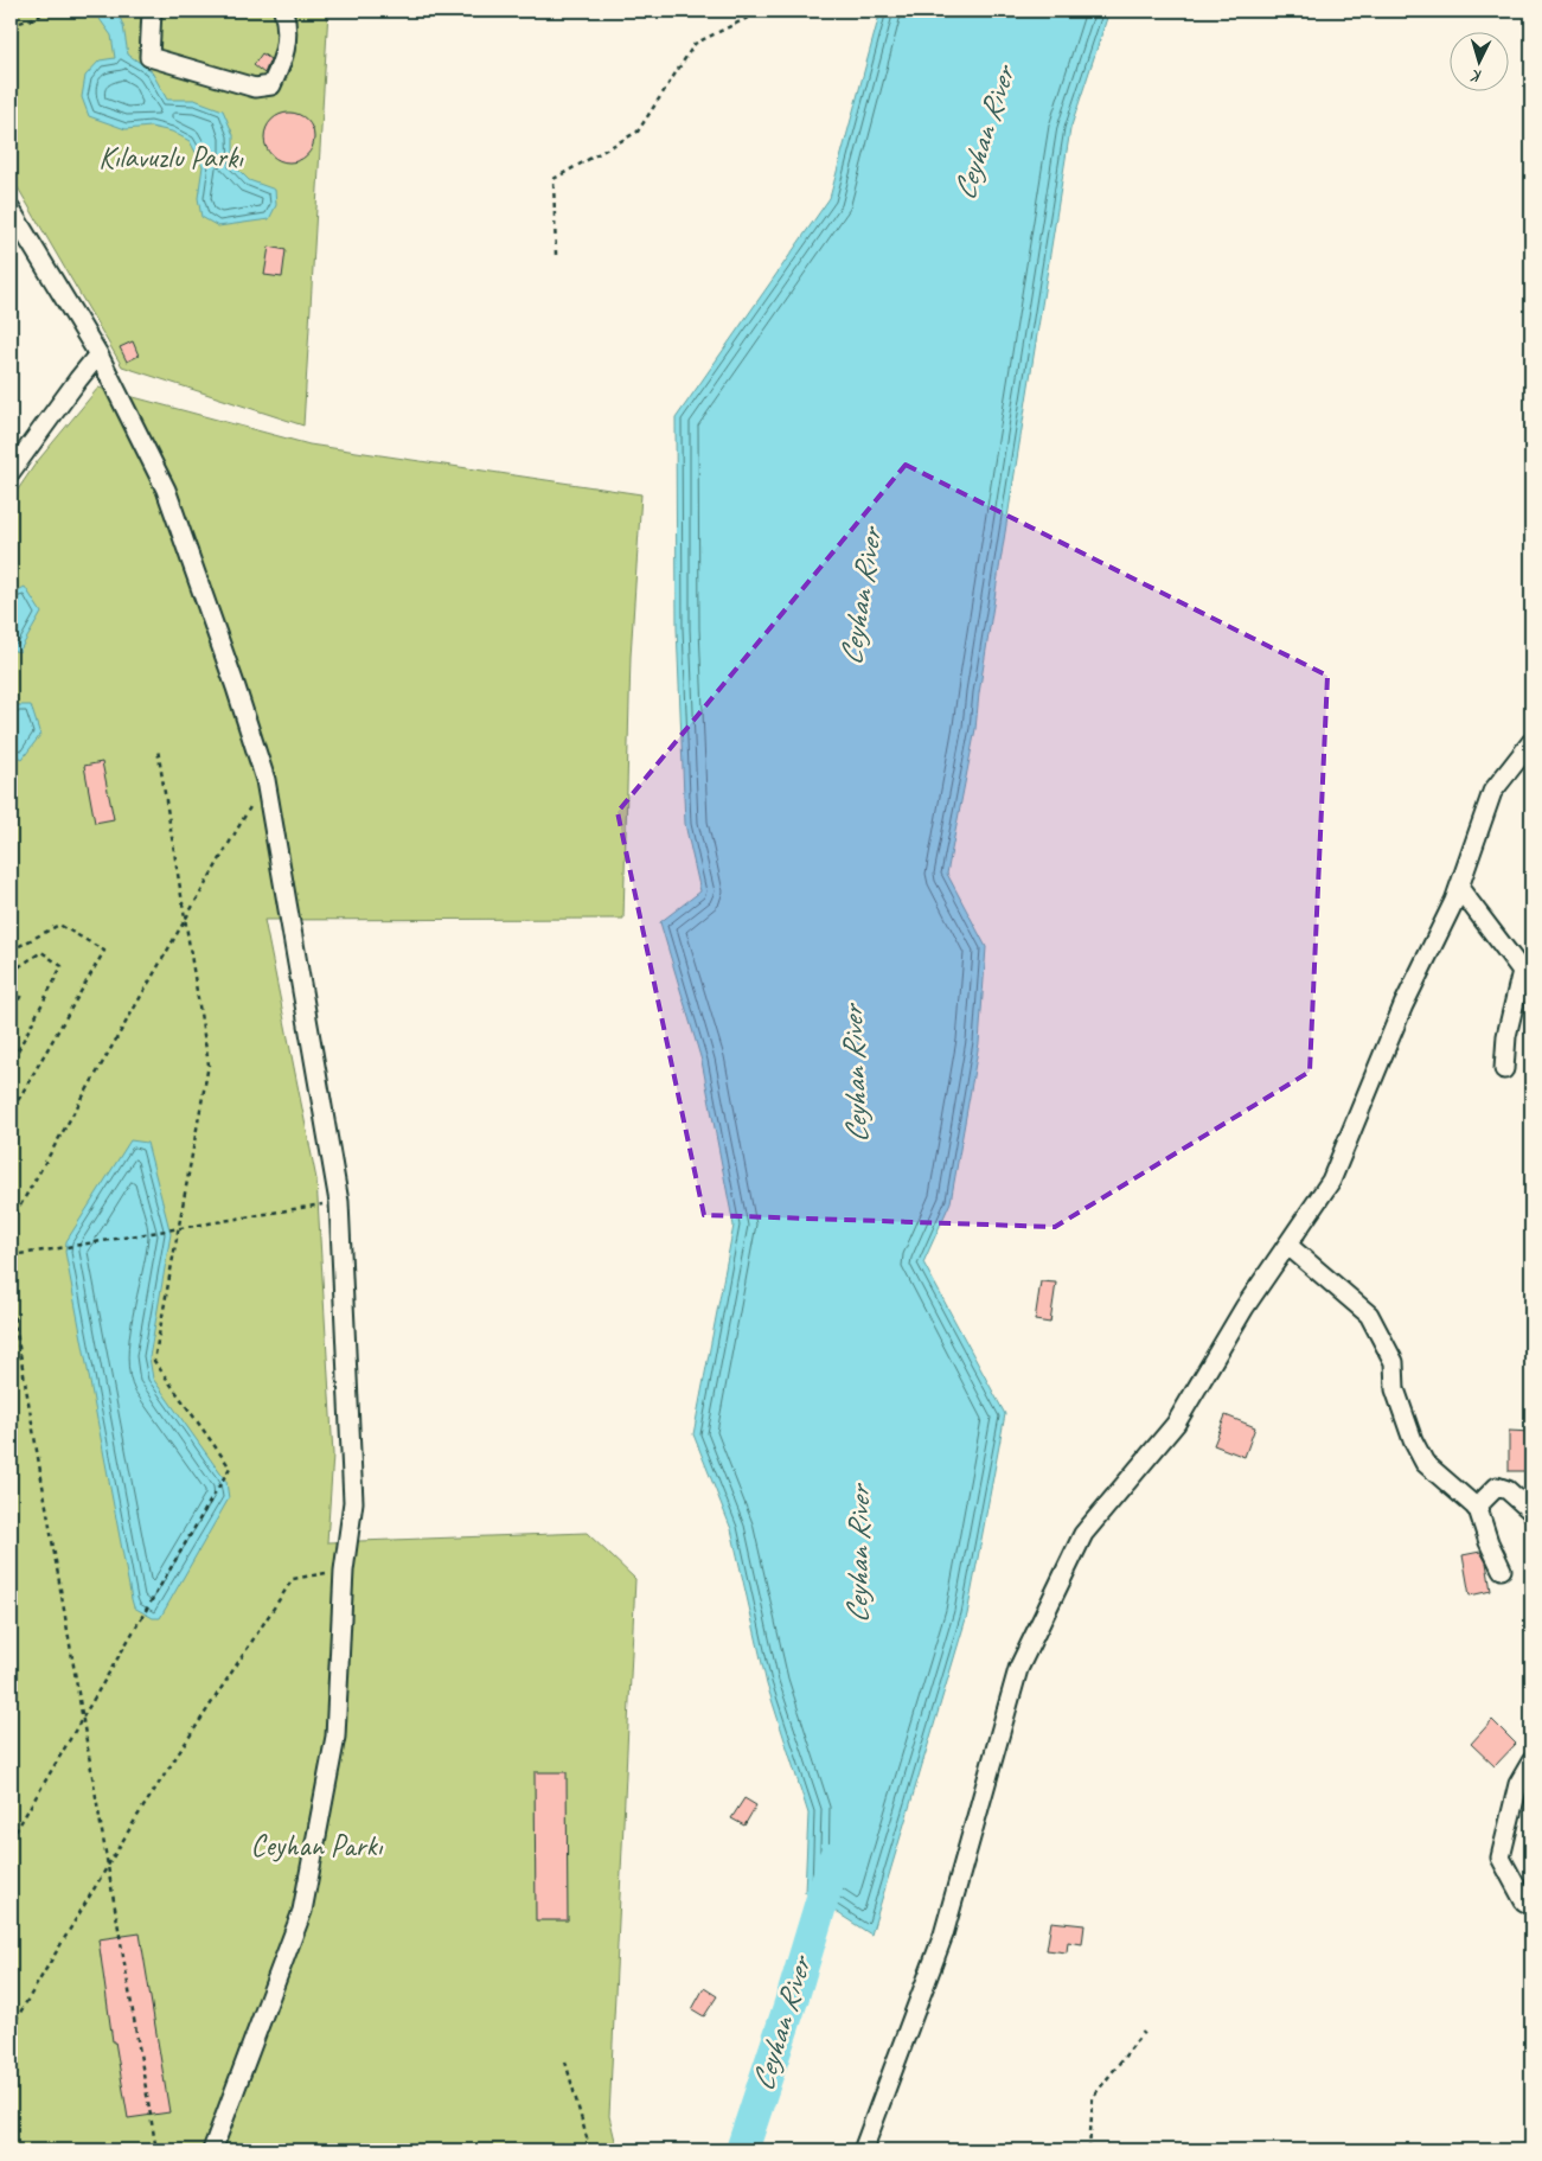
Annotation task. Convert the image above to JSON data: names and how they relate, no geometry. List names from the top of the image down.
{
  "water": ["Ceyhan River"],
  "parks": ["Kılavuzlu Parkı", "Ceyhan Parkı"],
  "north": "bottom"
}
